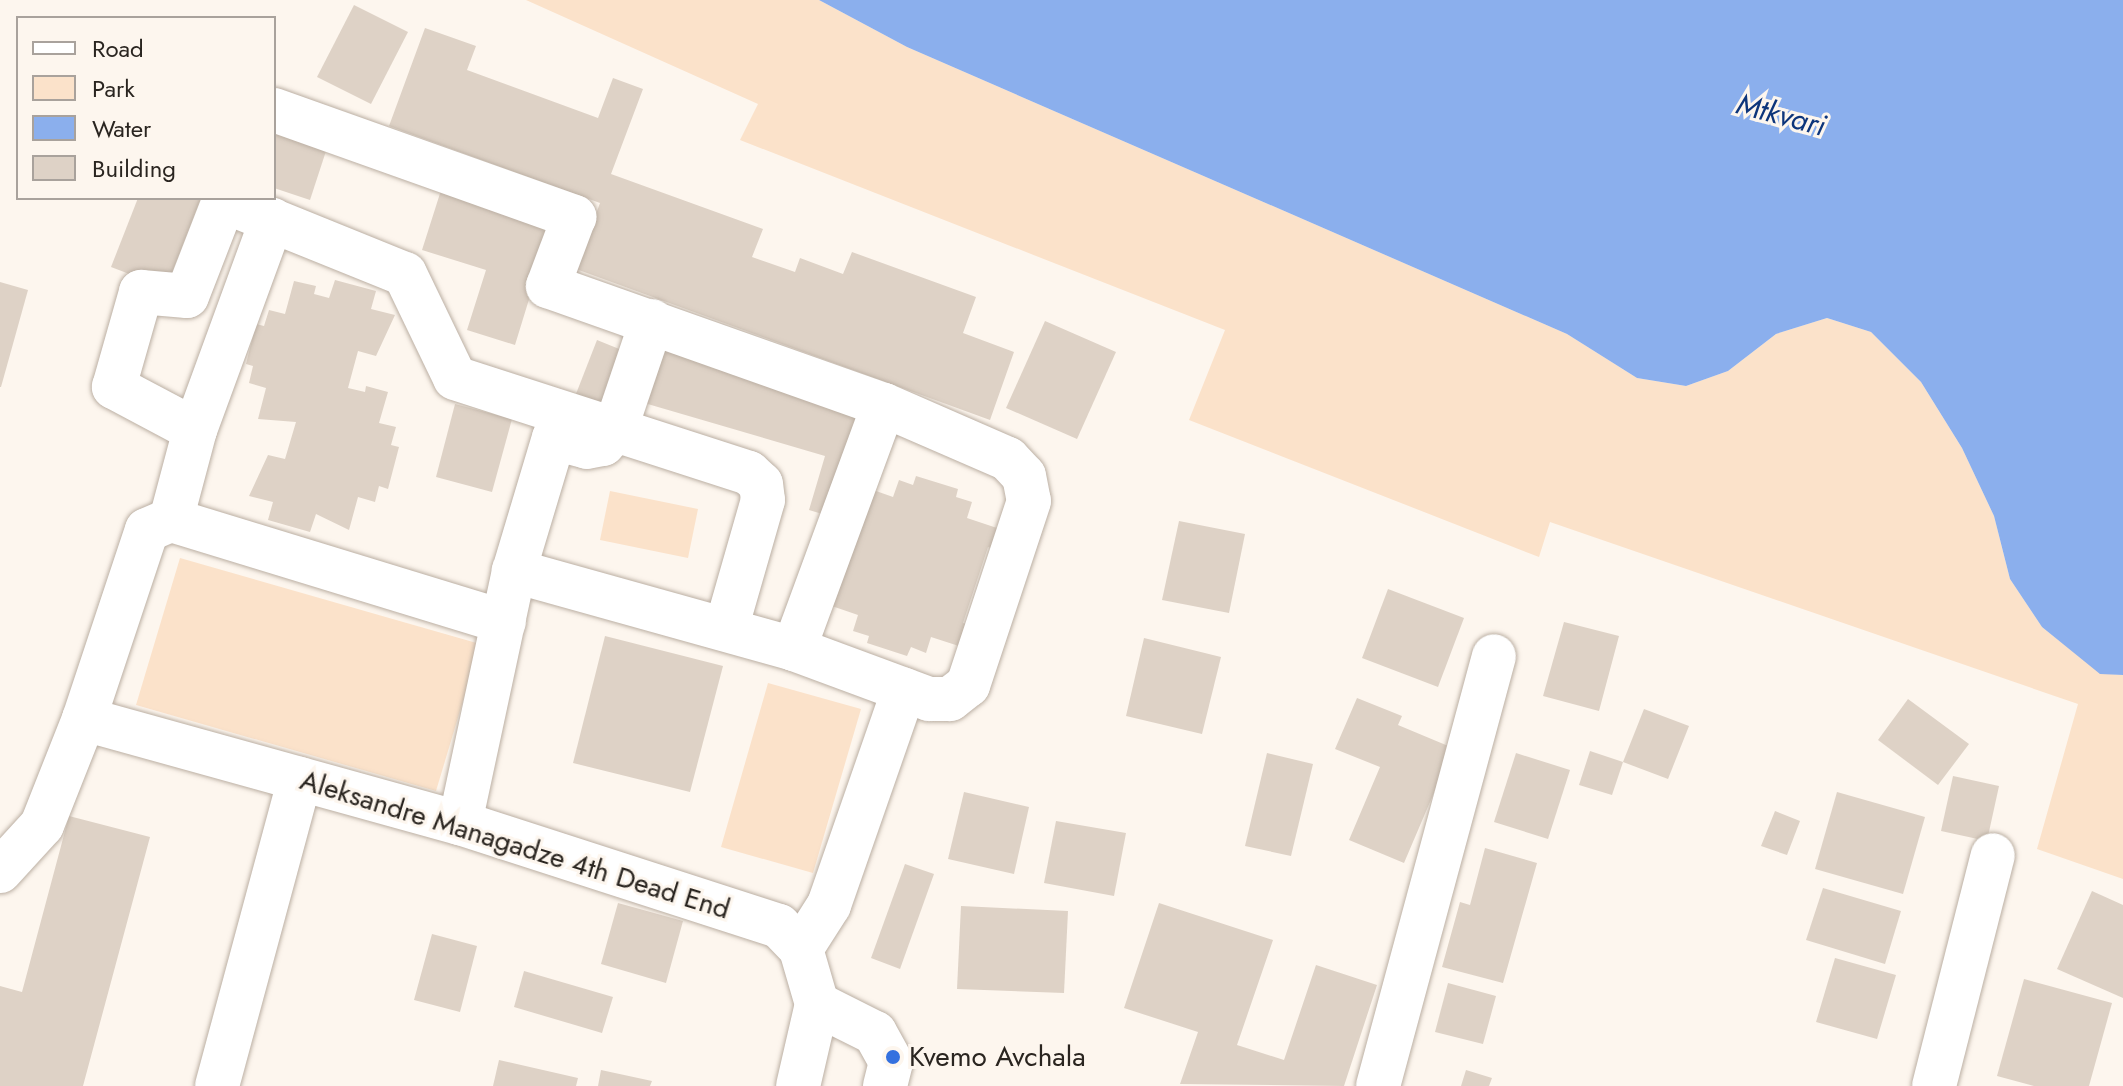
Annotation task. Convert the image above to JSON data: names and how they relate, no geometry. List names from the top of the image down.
{
  "streets": {
    "street": ["Aleksandre Managadze 4th Dead End"]
  },
  "water": ["Mtkvari"],
  "places": ["Kvemo Avchala"],
  "legend": [
    "Road",
    "Park",
    "Water",
    "Building"
  ]
}
